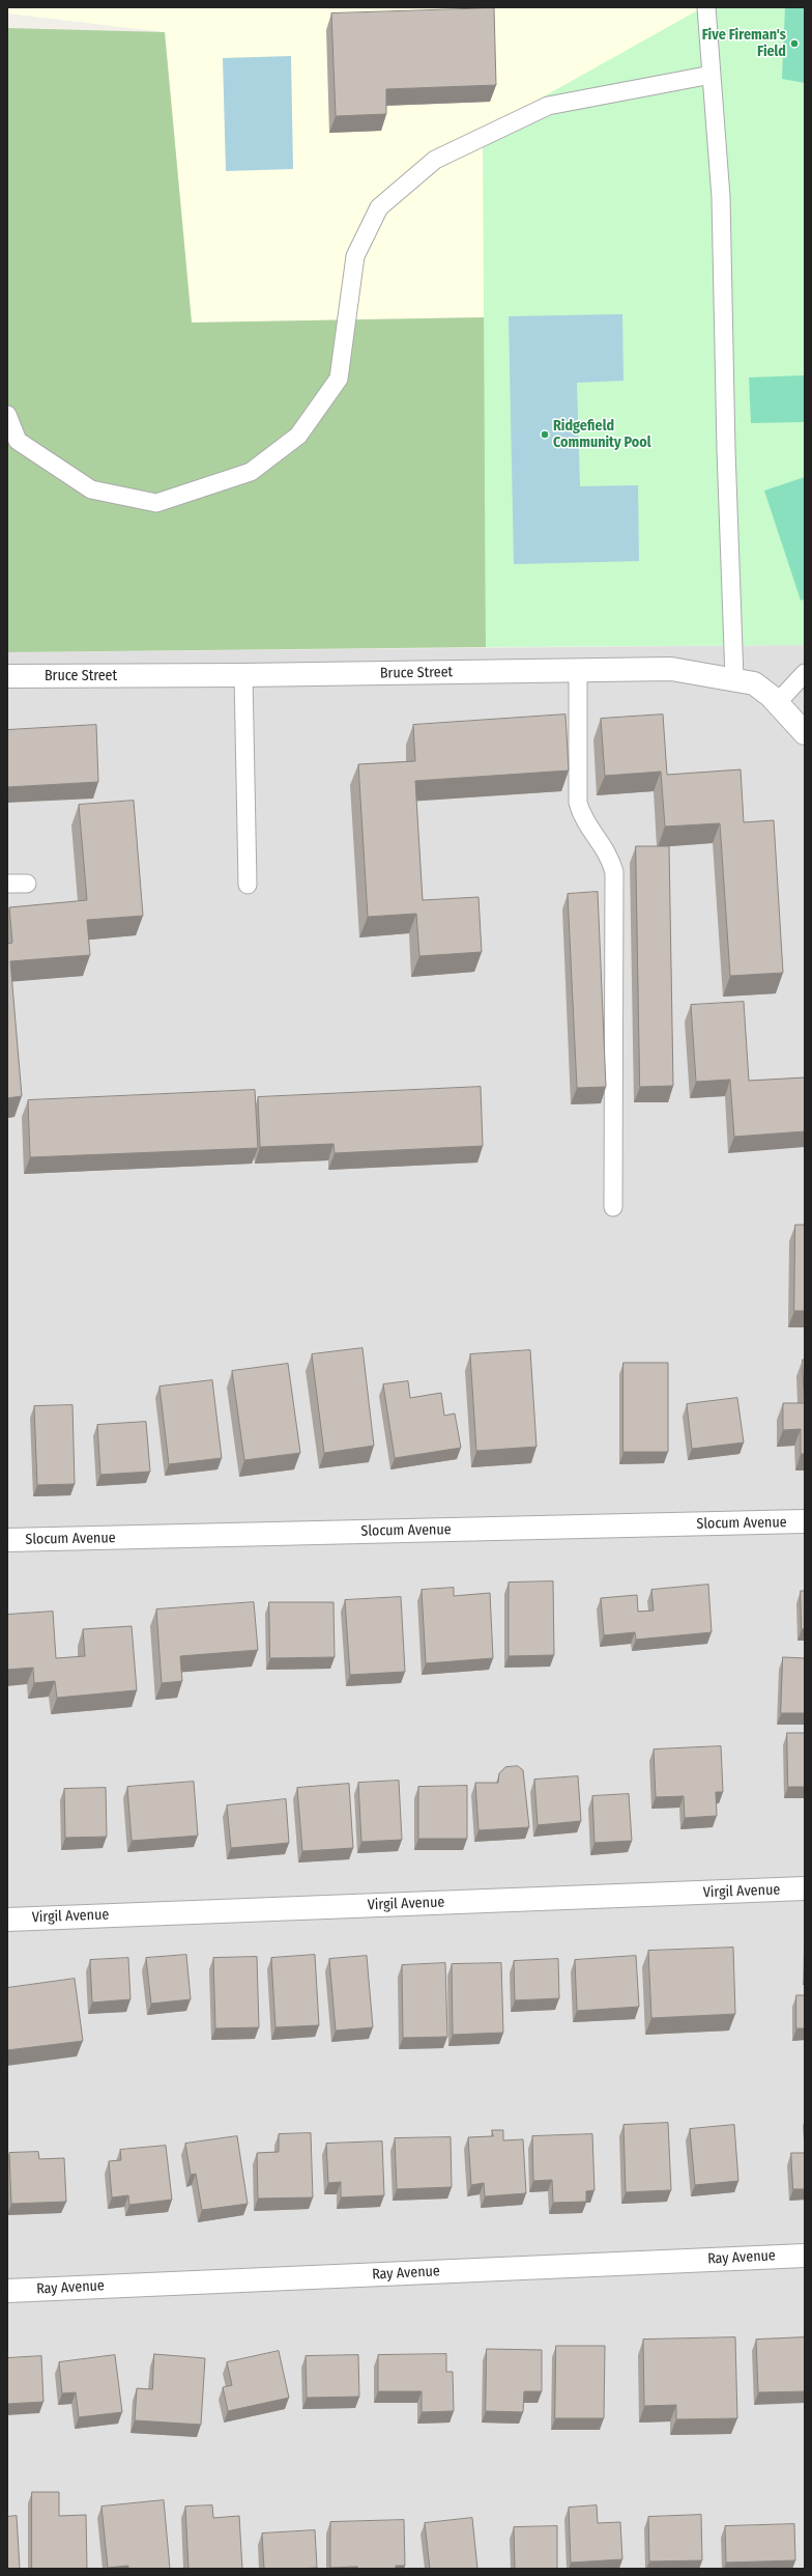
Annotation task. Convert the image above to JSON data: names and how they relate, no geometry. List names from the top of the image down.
{
  "streets": {
    "street": [
      "Bruce Street",
      "Slocum Avenue",
      "Virgil Avenue",
      "Ray Avenue"
    ]
  },
  "places": ["Five Fireman's Field", "Ridgefield Community Pool"]
}
